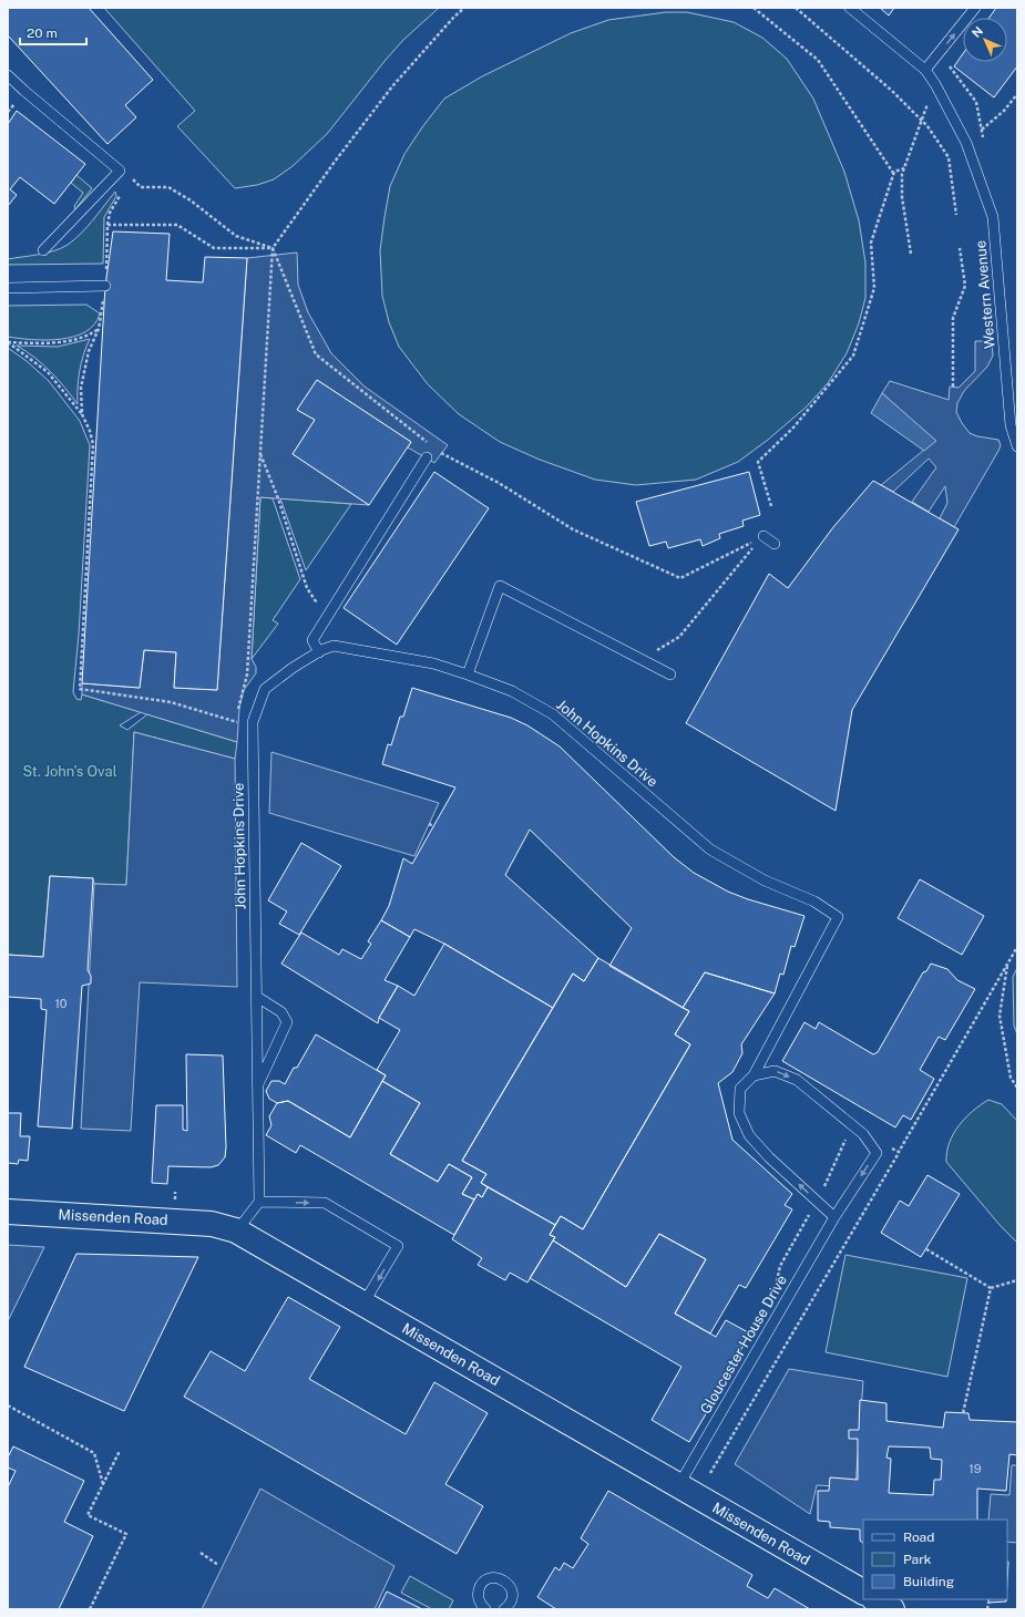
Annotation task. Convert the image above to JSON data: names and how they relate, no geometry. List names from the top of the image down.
{
  "streets": {
    "street": ["Missenden Road"],
    "lane": ["Western Avenue", "John Hopkins Drive", "Gloucester House Drive"]
  },
  "crossings": [
    ["Missenden Road", "Gloucester House Drive"]
  ],
  "parks": ["St. John's Oval"],
  "house_numbers": ["10", "19"],
  "legend": ["Road", "Park", "Building"],
  "scale_bar": "20 m",
  "north": "top left"
}
